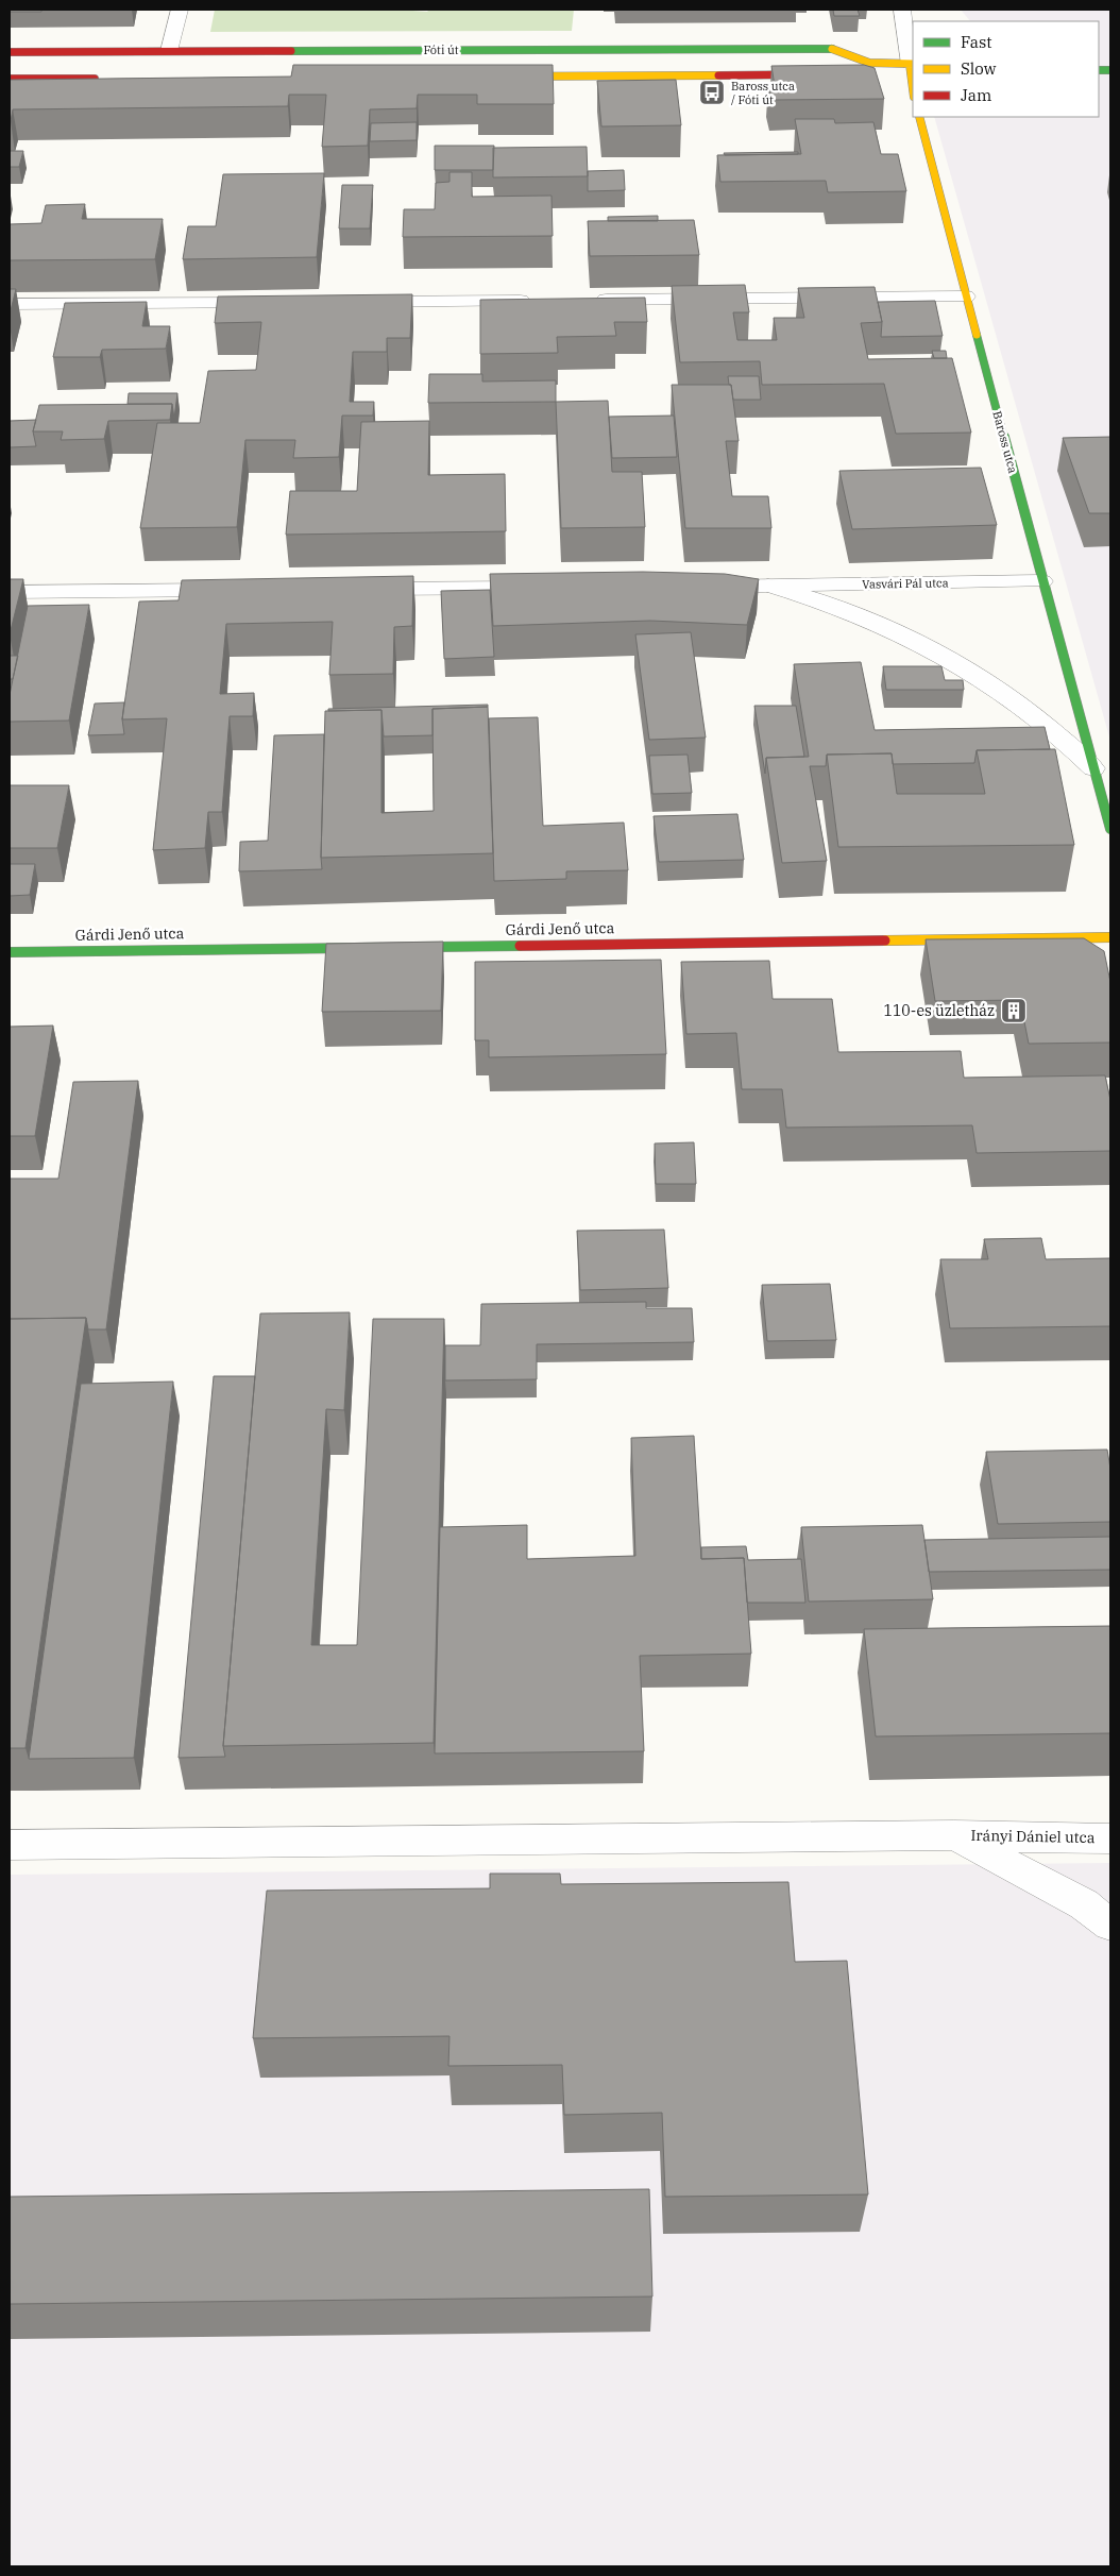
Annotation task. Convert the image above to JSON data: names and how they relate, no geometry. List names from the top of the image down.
{
  "streets": {
    "street": [
      "Fóti út",
      "Baross utca",
      "Vasvári Pál utca",
      "Gárdi Jenő utca",
      "Irányi Dániel utca"
    ]
  },
  "crossings": [
    ["Baross utca", "Vasvári Pál utca"]
  ],
  "places": {
    "bus stop": ["Baross utca / Fóti út"],
    "building": ["110-es üzletház"]
  },
  "legend": ["Fast", "Slow", "Jam"]
}
